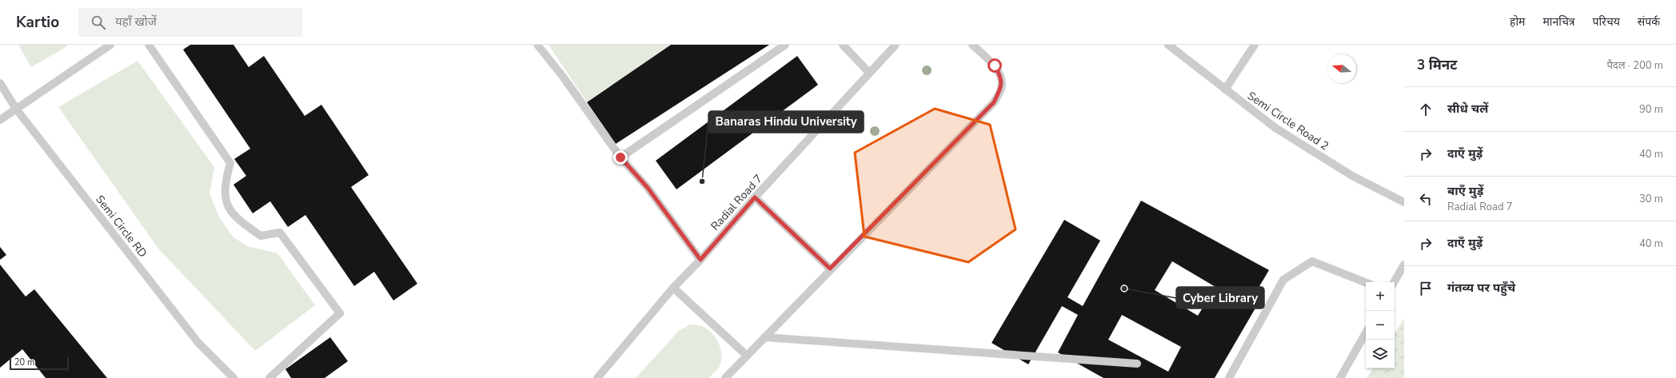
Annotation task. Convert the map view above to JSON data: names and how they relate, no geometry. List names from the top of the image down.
{
  "streets": {
    "lane": ["Semi Circle Road 2", "Radial Road 7", "Semi Circle RD"]
  },
  "places": ["Banaras Hindu University", "Cyber Library"],
  "scale_bar": "20 m",
  "north": "left",
  "page": {
    "header": "Kartio",
    "search": "यहाँ खोजें",
    "nav": [
      "होम",
      "मानचित्र",
      "परिचय",
      "संपर्क"
    ],
    "heading": ["3 मिनट", "पैदल · 200 m"],
    "list": [
      ["सीधे चलें", "90 m"],
      ["दाएँ मुड़ें", "40 m"],
      ["बाएँ मुड़ें", "Radial Road 7", "30 m"],
      ["दाएँ मुड़ें", "40 m"],
      "गंतव्य पर पहुँचे"
    ],
    "map_buttons": ["+", "−"],
    "scale": "20 m"
  }
}
